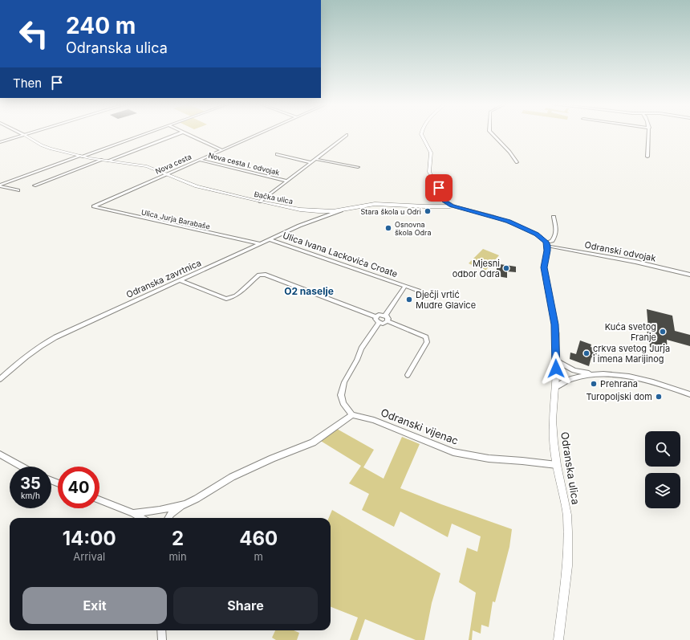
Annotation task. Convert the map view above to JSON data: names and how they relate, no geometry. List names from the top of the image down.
{
  "streets": {
    "street": [
      "Nova cesta",
      "Nova cesta I. odvojak",
      "Đačka ulica",
      "Ulica Jurja Barabaše",
      "Odranski odvojak",
      "Ulica Ivana Lackovića Croate",
      "Odranska zavrtnica",
      "Odranski vijenac",
      "Odranska ulica"
    ]
  },
  "crossings": [
    ["Nova cesta", "Nova cesta I. odvojak"],
    ["Nova cesta", "Đačka ulica"],
    ["Nova cesta", "Ulica Jurja Barabaše"],
    ["Đačka ulica", "Odranska zavrtnica"],
    ["Ulica Jurja Barabaše", "Odranska zavrtnica"],
    ["Odranski odvojak", "Odranska ulica"],
    ["Ulica Ivana Lackovića Croate", "Odranska zavrtnica"],
    ["Odranski vijenac", "Odranska ulica"]
  ],
  "districts": ["O2 naselje"],
  "places": [
    "Stara škola u Odri",
    "Osnovna škola Odra",
    "Mjesni odbor Odra",
    "Dječji vrtić Mudre Glavice",
    "Kuća svetog Franje",
    "crkva svetog Jurja i imena Marijinog",
    "Prehrana",
    "Turopoljski dom"
  ],
  "page": {
    "turn": ["240 m", "Odranska ulica"],
    "then": "Then",
    "speed": "35 km/h",
    "limit": "40",
    "eta": [
      "14:00",
      "Arrival",
      "2",
      "min",
      "460",
      "m"
    ],
    "buttons": ["Exit", "Share"]
  }
}
